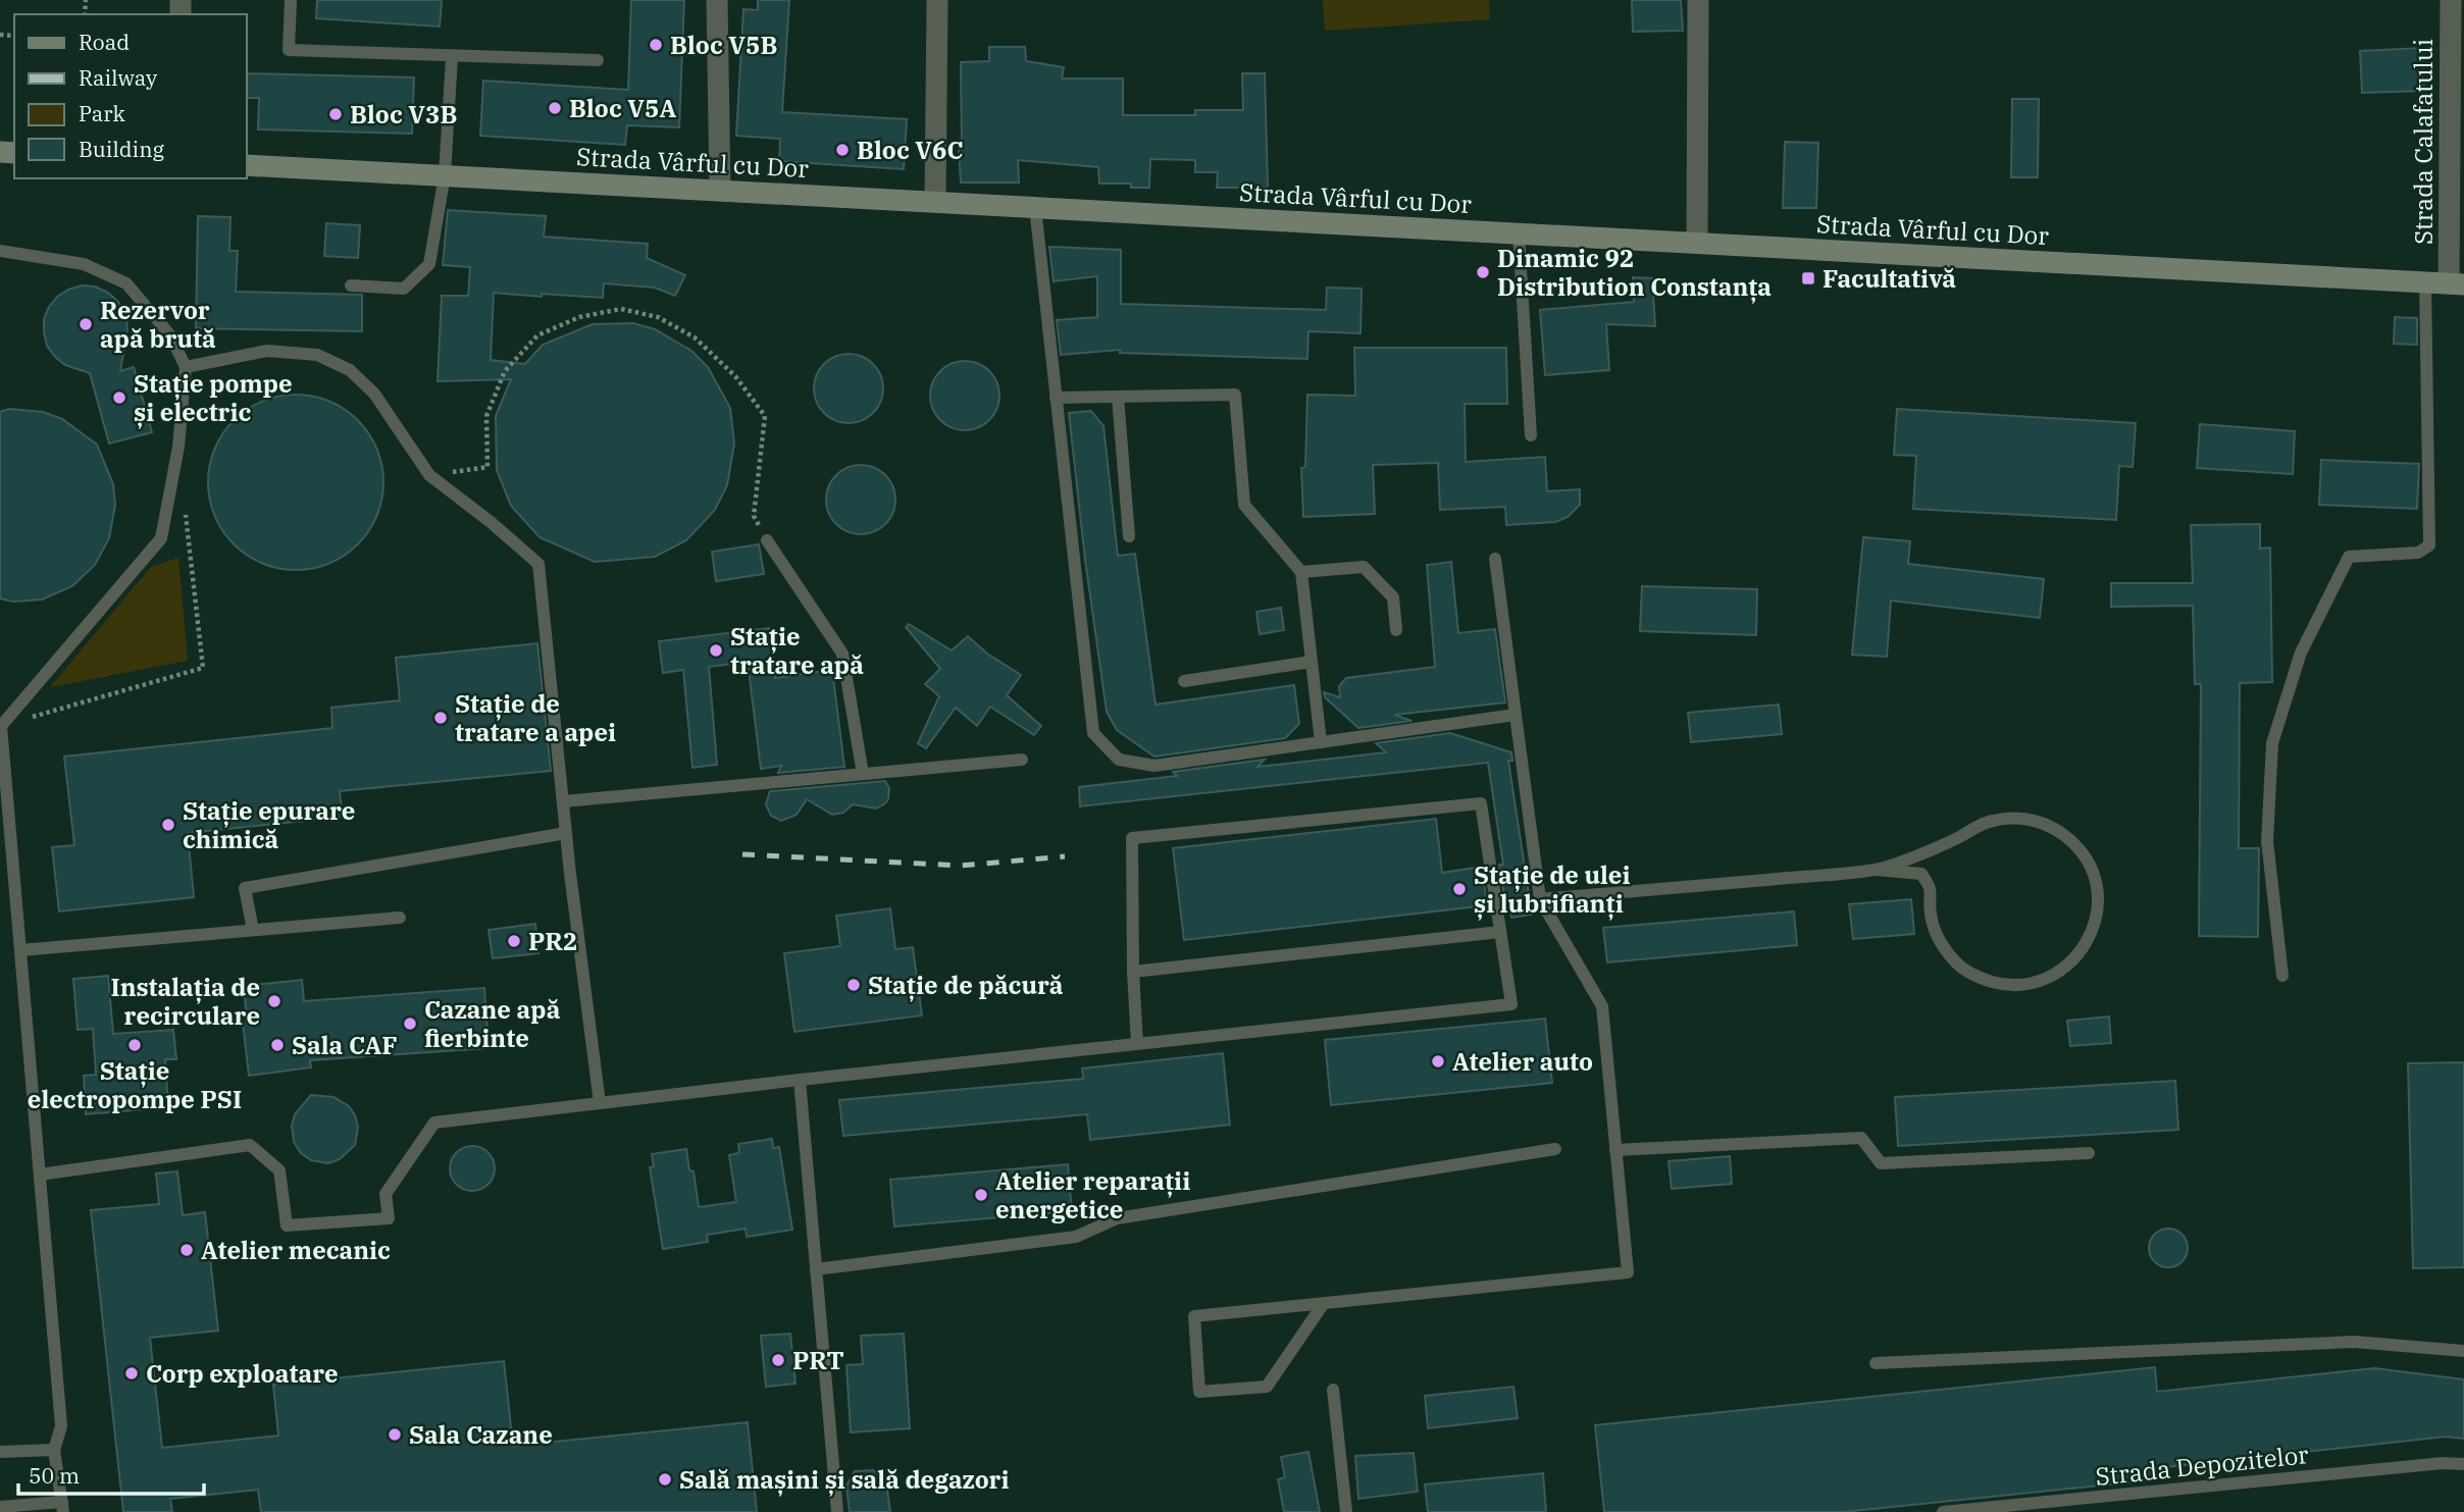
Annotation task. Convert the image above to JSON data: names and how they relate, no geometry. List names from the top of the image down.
{
  "streets": {
    "street": ["Strada Calafatului", "Strada Vârful cu Dor"],
    "lane": ["Strada Depozitelor"]
  },
  "crossings": [
    ["Strada Calafatului", "Strada Vârful cu Dor"]
  ],
  "places": {
    "other": [
      "Bloc V5B",
      "Bloc V5A",
      "Bloc V3B",
      "Bloc V6C",
      "Dinamic 92 Distribution Constanța",
      "Rezervor apă brută",
      "Stație pompe și electric",
      "Stație tratare apă",
      "Stație de tratare a apei",
      "Stație epurare chimică",
      "Stație de ulei și lubrifianți",
      "PR2",
      "Stație de păcură",
      "Instalația de recirculare",
      "Cazane apă fierbinte",
      "Stație electropompe PSI",
      "Sala CAF",
      "Atelier auto",
      "Atelier reparații energetice",
      "Atelier mecanic",
      "PRT",
      "Corp exploatare",
      "Sala Cazane",
      "Sală mașini și sală degazori"
    ],
    "transit": ["Facultativă"]
  },
  "legend": [
    "Road",
    "Railway",
    "Park",
    "Building"
  ],
  "scale_bar": "50 m"
}
